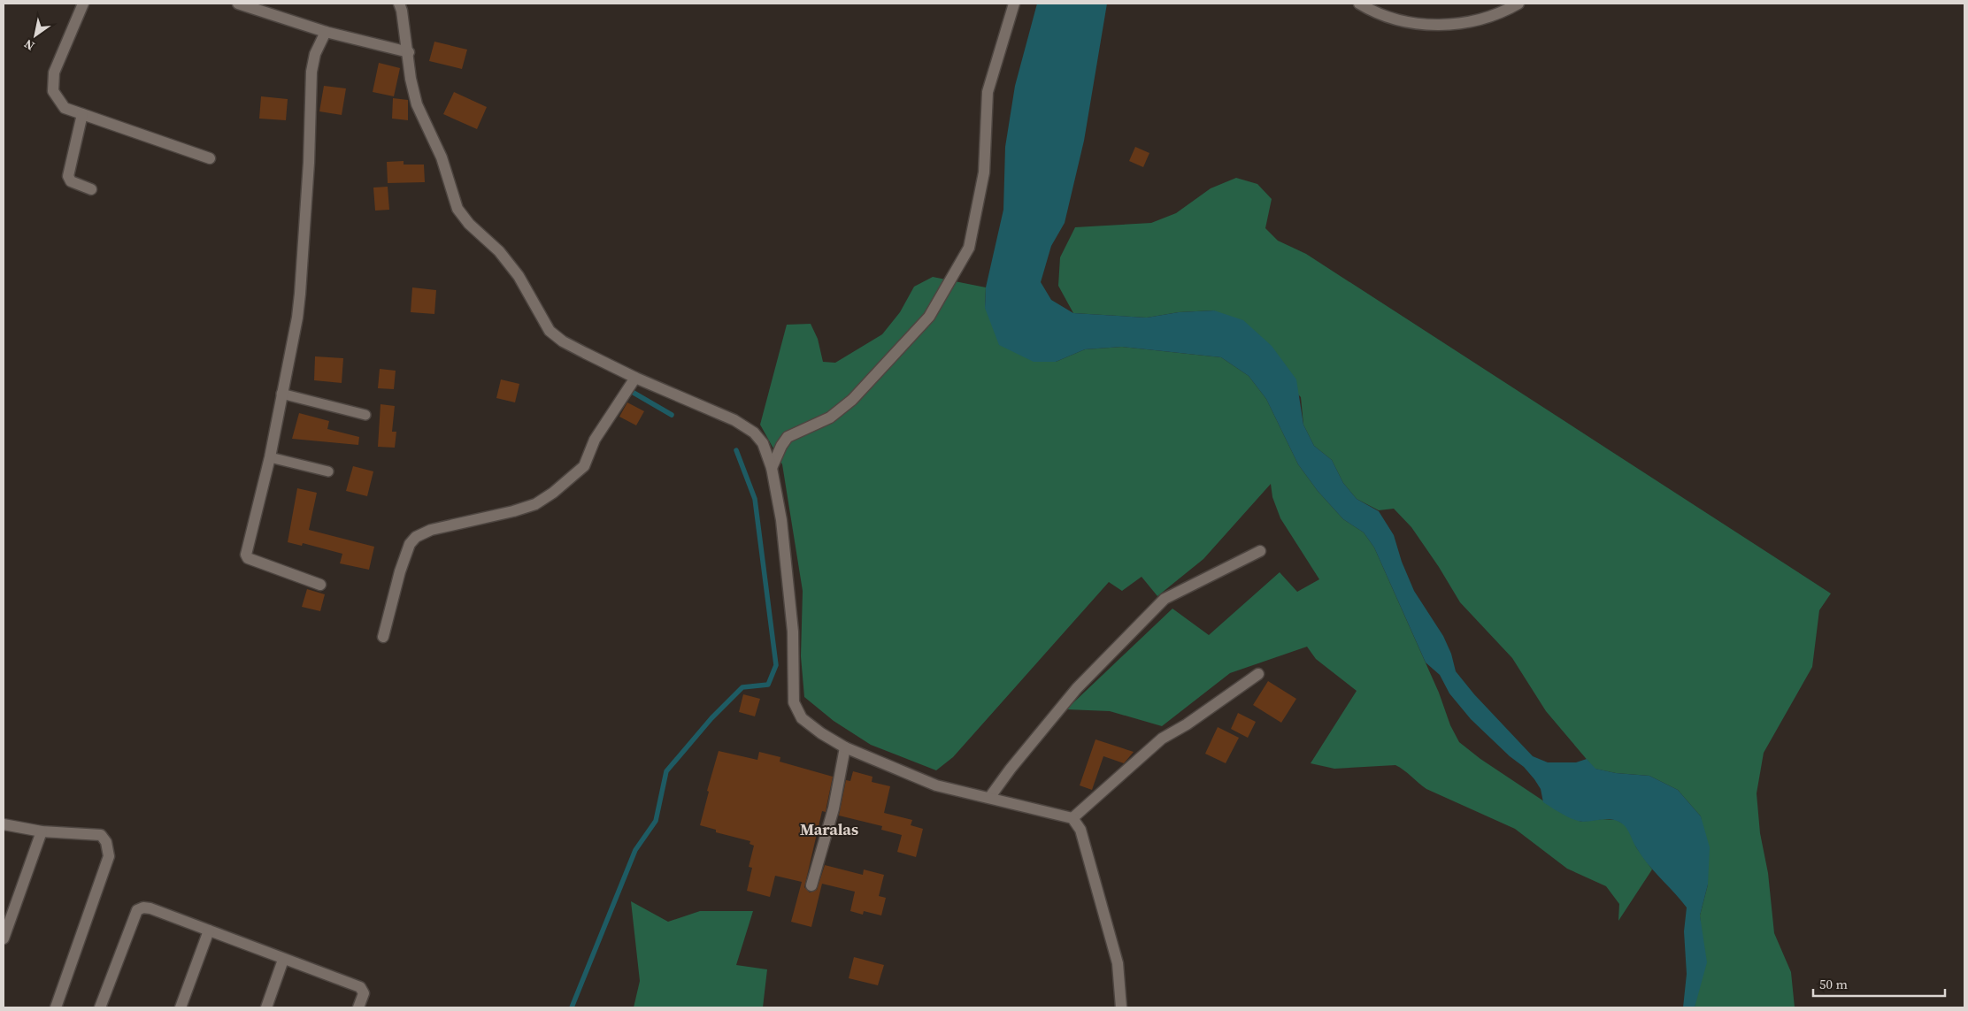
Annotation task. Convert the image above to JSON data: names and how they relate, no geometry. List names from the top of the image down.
{
  "districts": ["Maralas"],
  "scale_bar": "50 m",
  "north": "bottom left"
}
